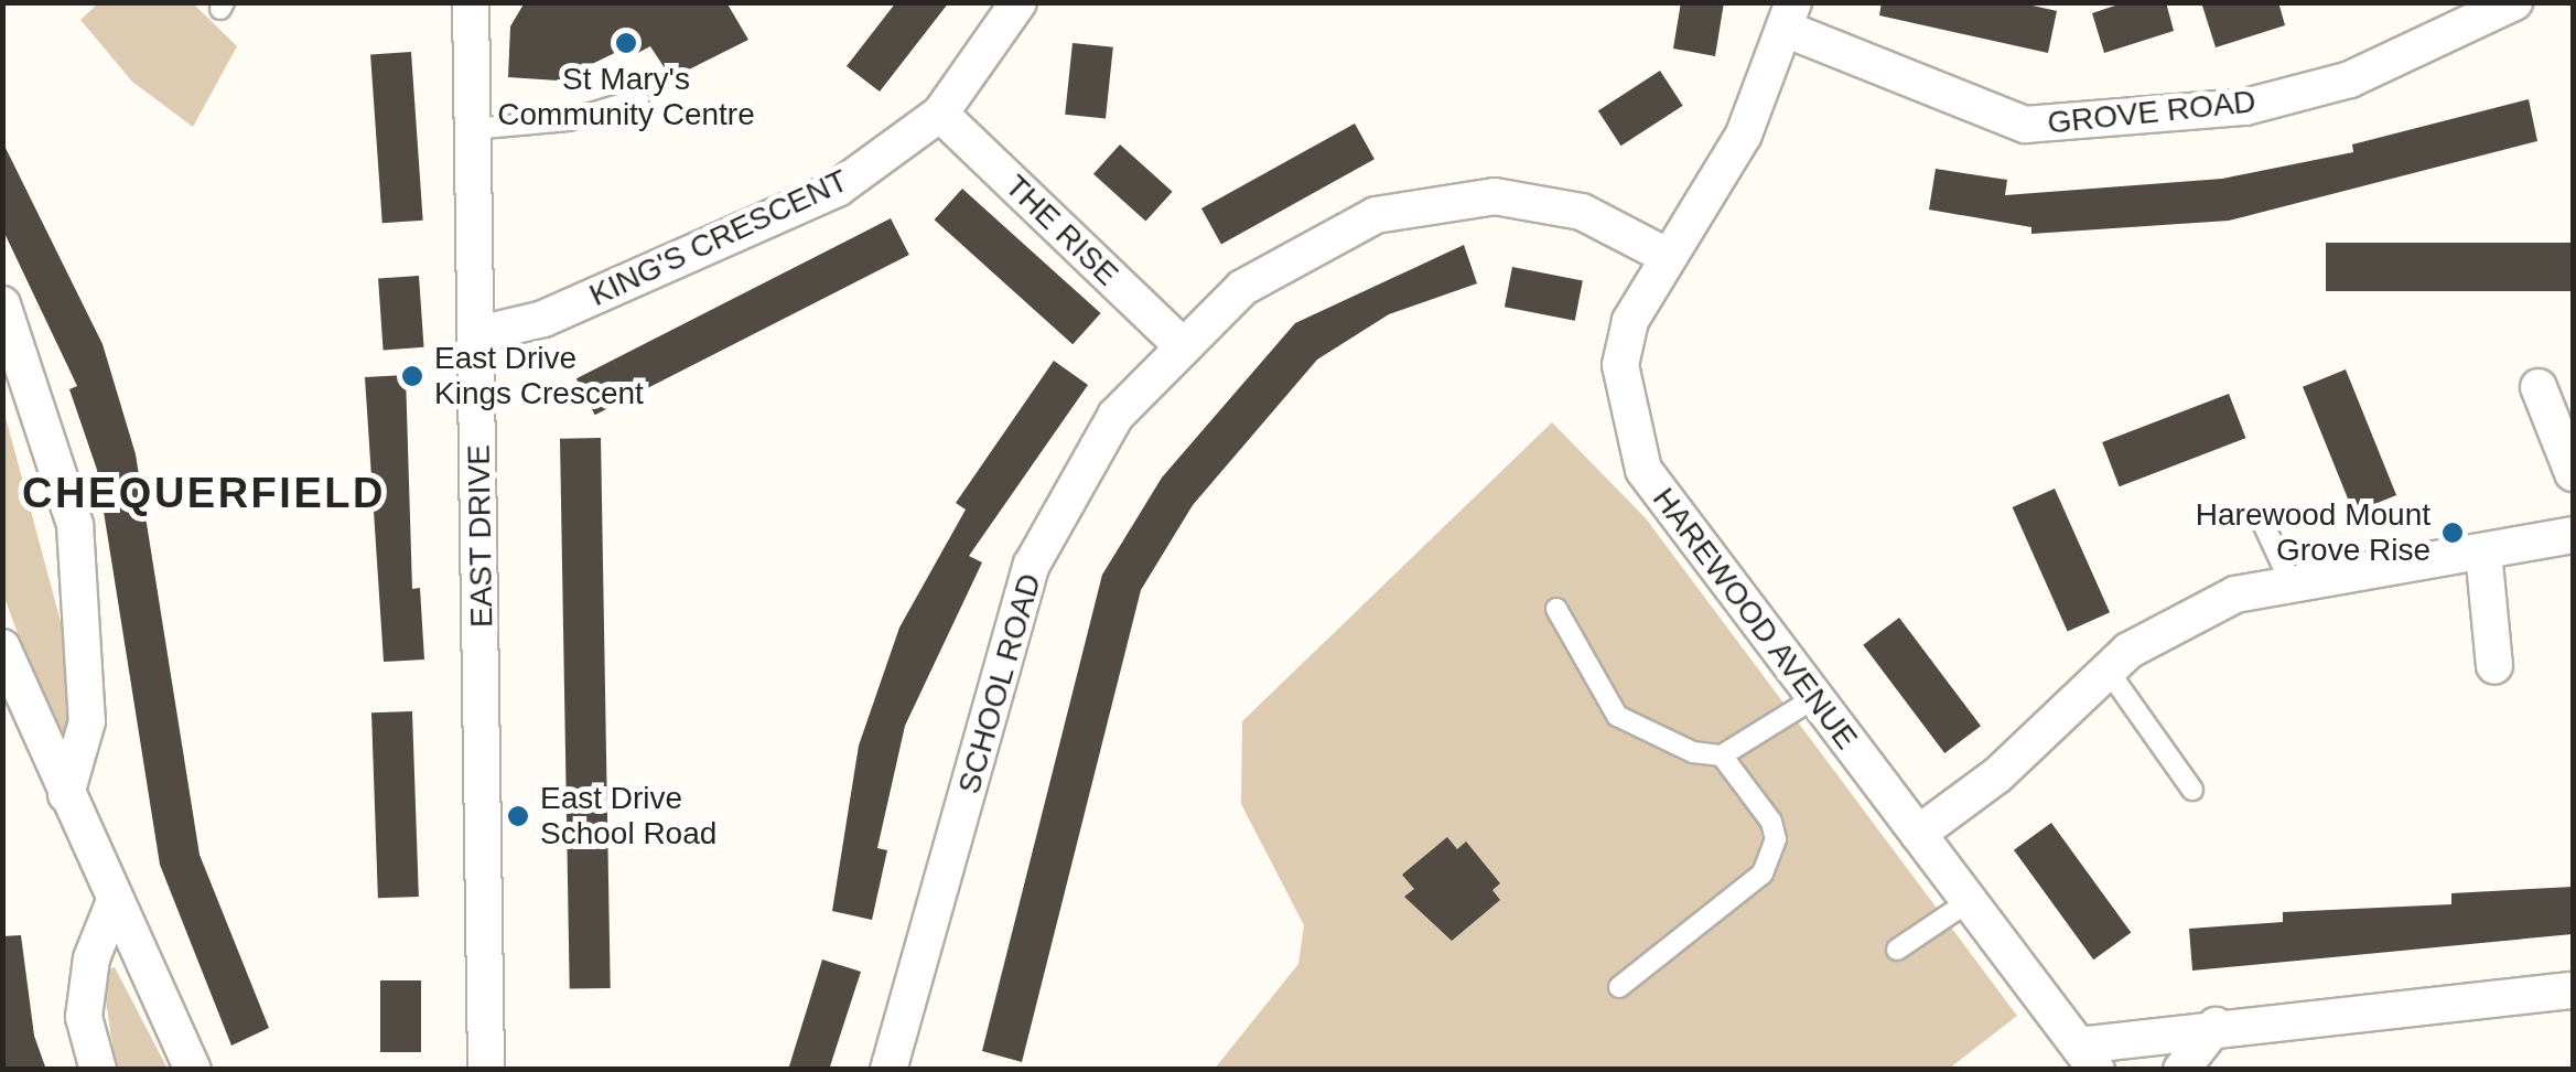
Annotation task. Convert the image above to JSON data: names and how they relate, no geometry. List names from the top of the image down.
{
  "streets": {
    "street": [
      "GROVE ROAD",
      "THE RISE",
      "KING'S CRESCENT",
      "EAST DRIVE",
      "HAREWOOD AVENUE",
      "SCHOOL ROAD"
    ]
  },
  "crossings": [
    ["GROVE ROAD", "HAREWOOD AVENUE"],
    ["THE RISE", "KING'S CRESCENT"],
    ["THE RISE", "SCHOOL ROAD"],
    ["KING'S CRESCENT", "EAST DRIVE"],
    ["HAREWOOD AVENUE", "SCHOOL ROAD"]
  ],
  "districts": ["CHEQUERFIELD"],
  "places": [
    "St Mary's Community Centre",
    "East Drive Kings Crescent",
    "Harewood Mount Grove Rise",
    "East Drive School Road"
  ]
}
